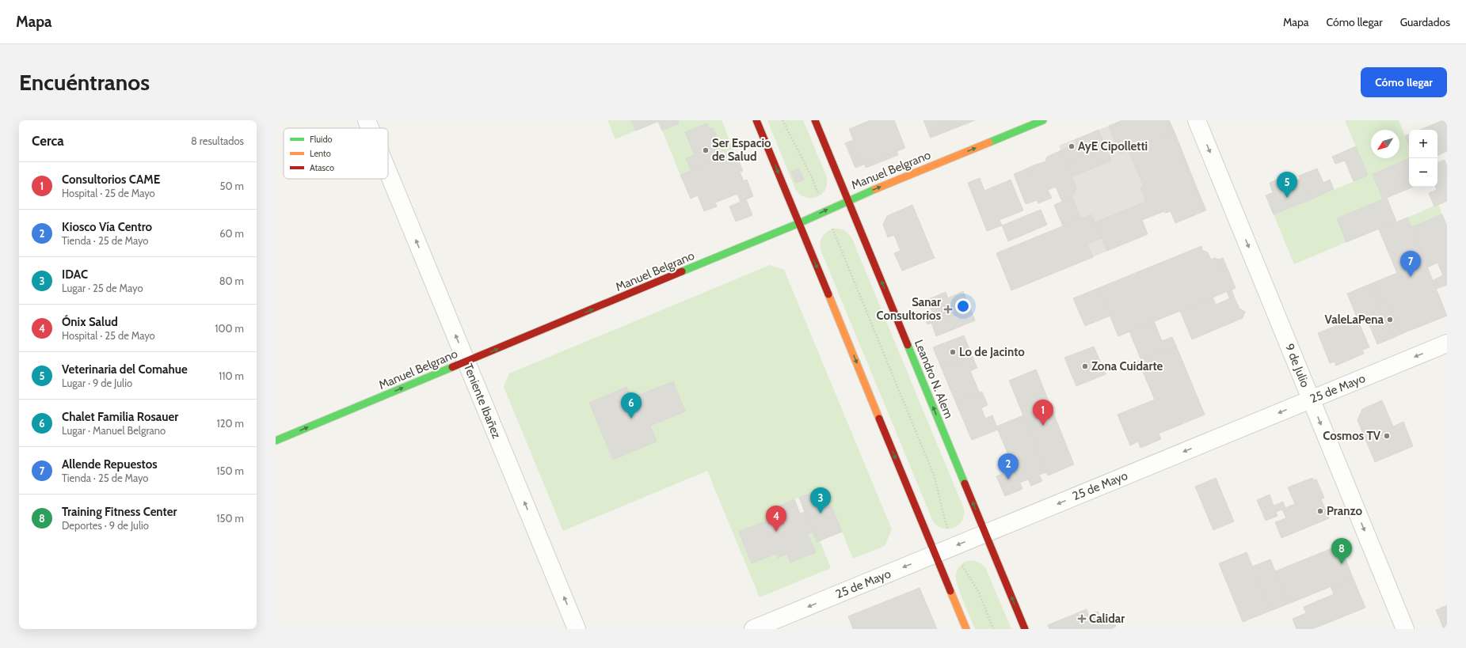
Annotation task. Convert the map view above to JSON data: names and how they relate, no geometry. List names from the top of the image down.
{
  "streets": {
    "main road": ["Manuel Belgrano", "Leandro N. Alem"],
    "street": ["9 de Julio", "25 de Mayo", "Teniente Ibañez"]
  },
  "crossings": [
    ["Manuel Belgrano", "Leandro N. Alem"],
    ["Manuel Belgrano", "Teniente Ibañez"],
    ["9 de Julio", "25 de Mayo"],
    ["Leandro N. Alem", "25 de Mayo"]
  ],
  "one_way": [
    "Manuel Belgrano",
    "9 de Julio",
    "25 de Mayo",
    "Teniente Ibañez"
  ],
  "places": {
    "other": [
      "AyE Cipolletti",
      "Ser Espacio de Salud",
      "ValeLaPena",
      "Lo de Jacinto",
      "Zona Cuidarte",
      "Cosmos TV",
      "Pranzo"
    ],
    "health": ["Sanar Consultorios", "Calidar"]
  },
  "legend": ["Fluido", "Lento", "Atasco"],
  "north": "bottom left",
  "page": {
    "header": "Mapa",
    "nav": ["Mapa", "Cómo llegar", "Guardados"],
    "buttons": "Cómo llegar",
    "title": "Encuéntranos",
    "heading": ["Cerca", "8 resultados"],
    "map_buttons": ["+", "−"],
    "list": [
      {
        "mark": "1",
        "name": "Consultorios CAME",
        "note": "Hospital · 25 de Mayo",
        "value": "50 m"
      },
      {
        "mark": "2",
        "name": "Kiosco Vía Centro",
        "note": "Tienda · 25 de Mayo",
        "value": "60 m"
      },
      {
        "mark": "3",
        "name": "IDAC",
        "note": "Lugar · 25 de Mayo",
        "value": "80 m"
      },
      {
        "mark": "4",
        "name": "Ónix Salud",
        "note": "Hospital · 25 de Mayo",
        "value": "100 m"
      },
      {
        "mark": "5",
        "name": "Veterinaria del Comahue",
        "note": "Lugar · 9 de Julio",
        "value": "110 m"
      },
      {
        "mark": "6",
        "name": "Chalet Familia Rosauer",
        "note": "Lugar · Manuel Belgrano",
        "value": "120 m"
      },
      {
        "mark": "7",
        "name": "Allende Repuestos",
        "note": "Tienda · 25 de Mayo",
        "value": "150 m"
      },
      {
        "mark": "8",
        "name": "Training Fitness Center",
        "note": "Deportes · 9 de Julio",
        "value": "150 m"
      }
    ],
    "pins": [
      "5",
      "7",
      "6",
      "1",
      "2",
      "3",
      "4",
      "8"
    ]
  }
}
